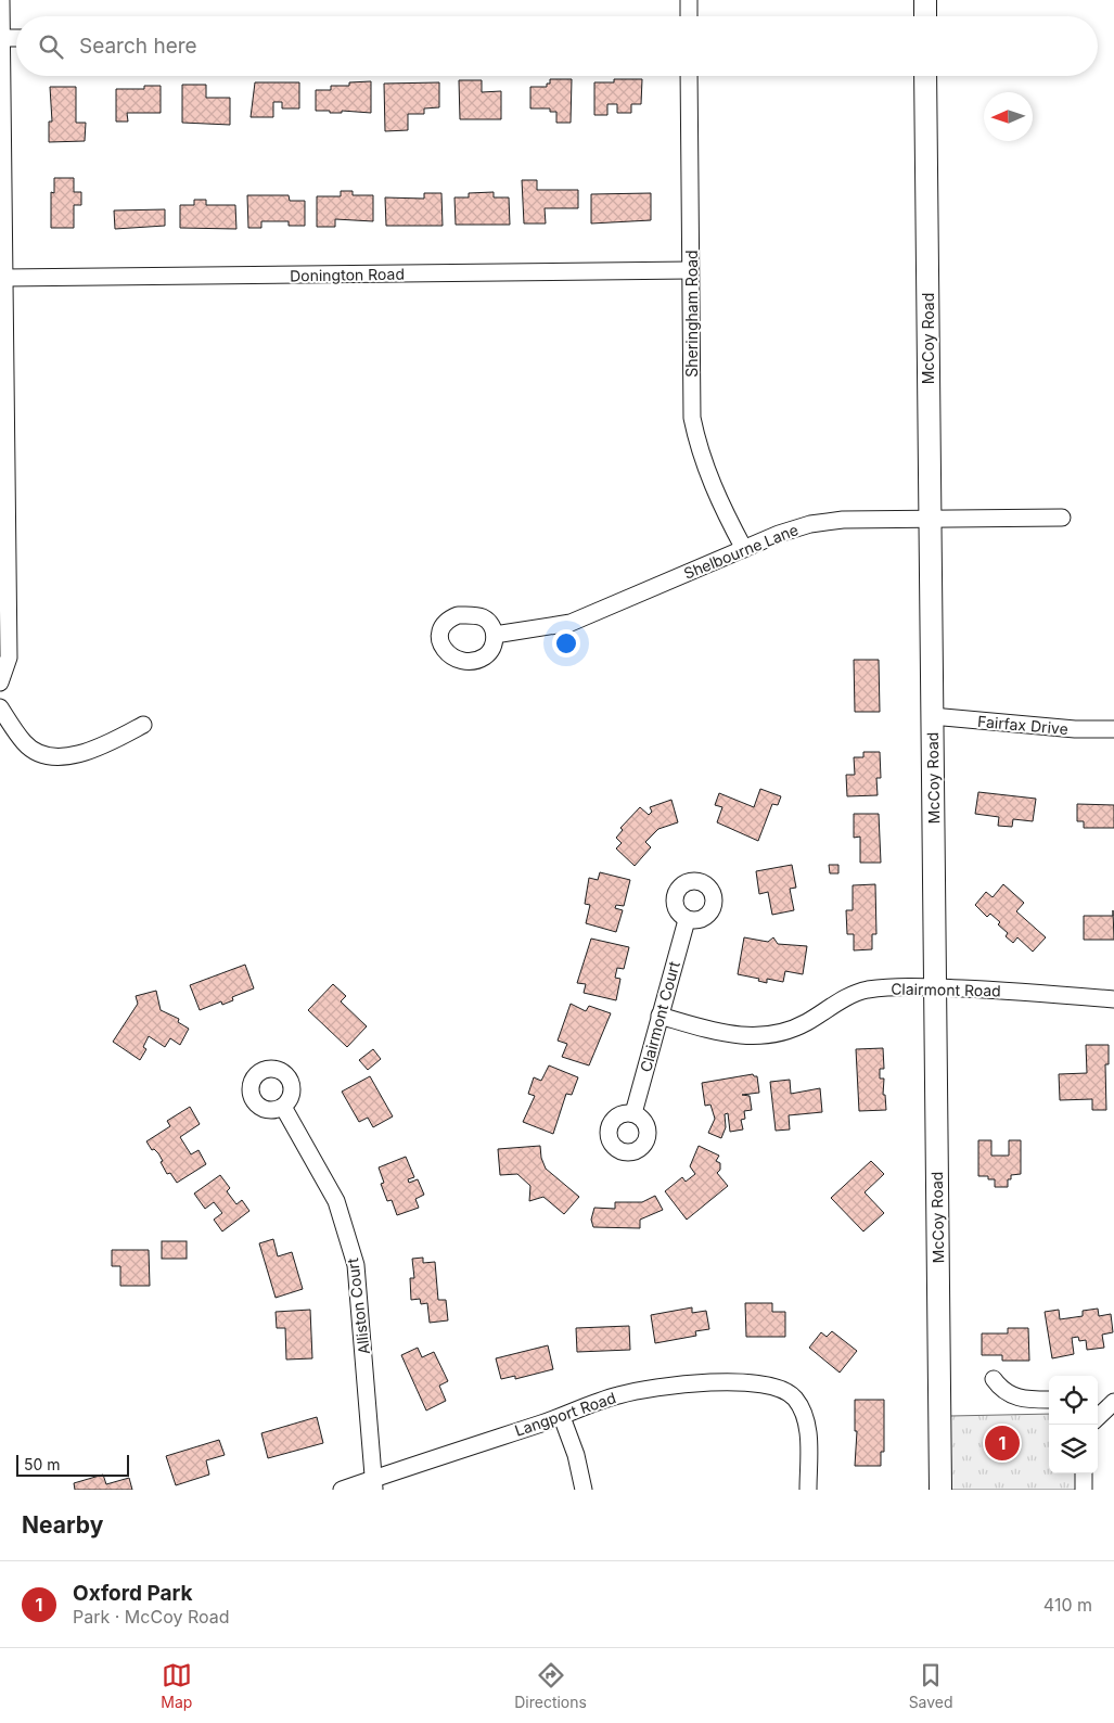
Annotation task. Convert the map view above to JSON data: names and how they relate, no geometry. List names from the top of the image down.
{
  "streets": {
    "main road": ["McCoy Road"],
    "street": [
      "Donington Road",
      "Sheringham Road",
      "Shelbourne Lane",
      "Fairfax Drive",
      "Clairmont Road",
      "Clairmont Court",
      "Alliston Court",
      "Langport Road"
    ]
  },
  "crossings": [
    ["Donington Road", "Sheringham Road"],
    ["Sheringham Road", "Shelbourne Lane"],
    ["McCoy Road", "Shelbourne Lane"],
    ["McCoy Road", "Fairfax Drive"],
    ["McCoy Road", "Clairmont Road"],
    ["Clairmont Road", "Clairmont Court"],
    ["Alliston Court", "Langport Road"]
  ],
  "scale_bar": "50 m",
  "north": "left",
  "page": {
    "search": "Search here",
    "pins": "1",
    "scale": "50 m",
    "heading": "Nearby",
    "list": [
      {
        "mark": "1",
        "name": "Oxford Park",
        "note": "Park · McCoy Road",
        "value": "410 m"
      }
    ],
    "nav": ["Map", "Directions", "Saved"]
  }
}
